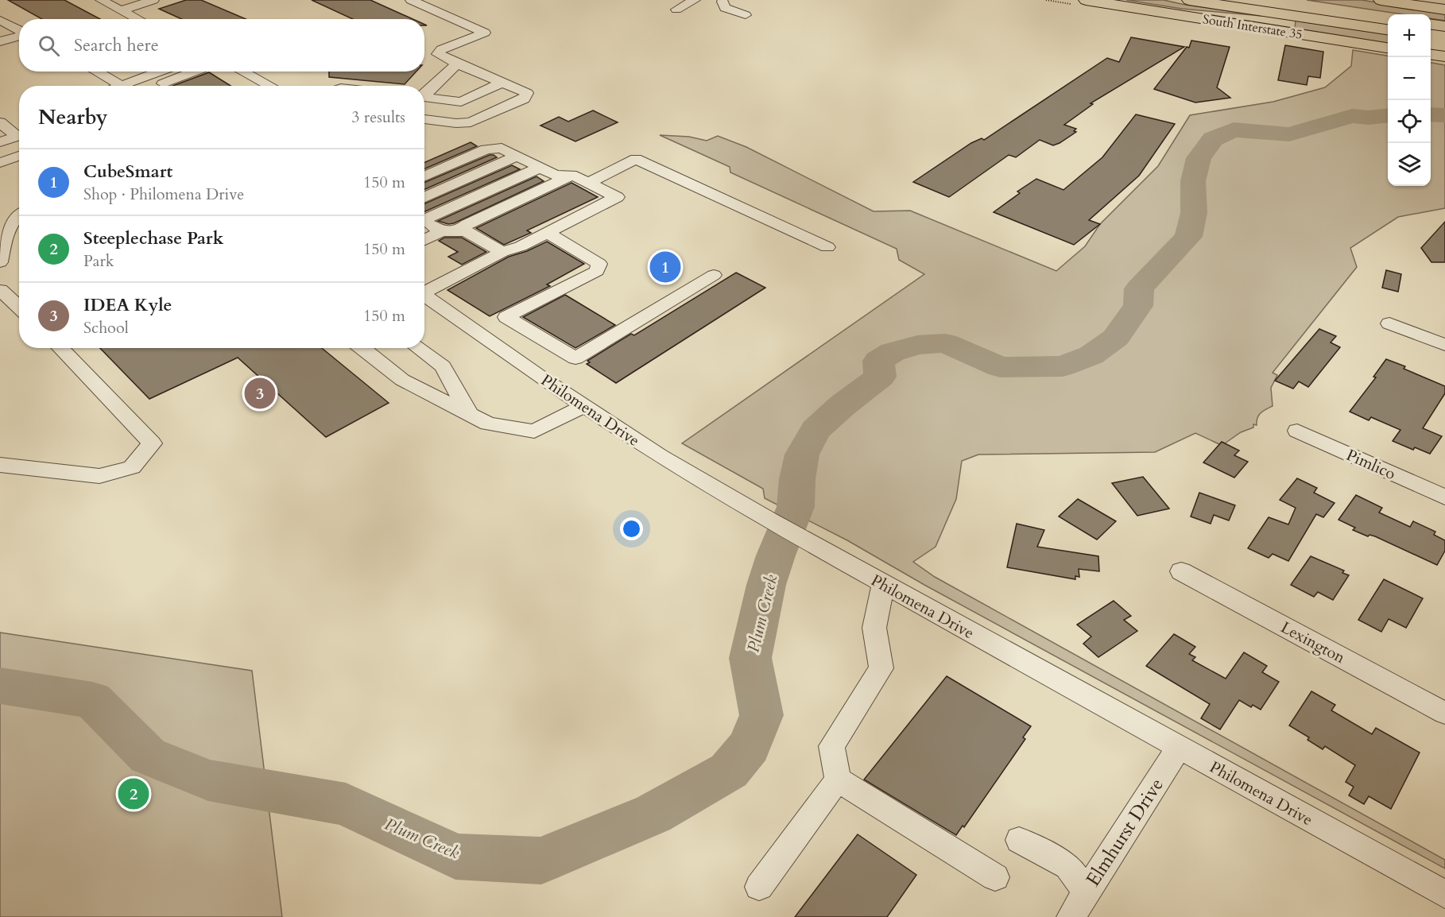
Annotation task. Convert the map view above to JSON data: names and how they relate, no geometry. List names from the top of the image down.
{
  "streets": {
    "main road": ["South Interstate 35"],
    "street": [
      "Philomena Drive",
      "Pimlico",
      "Lexington",
      "Elmhurst Drive"
    ]
  },
  "crossings": [
    ["Philomena Drive", "Elmhurst Drive"]
  ],
  "water": ["Plum Creek"],
  "page": {
    "map_buttons": ["+", "−"],
    "search": "Search here",
    "heading": ["Nearby", "3 results"],
    "list": [
      {
        "mark": "1",
        "name": "CubeSmart",
        "note": "Shop · Philomena Drive",
        "value": "150 m"
      },
      {
        "mark": "2",
        "name": "Steeplechase Park",
        "note": "Park",
        "value": "150 m"
      },
      {
        "mark": "3",
        "name": "IDEA Kyle",
        "note": "School",
        "value": "150 m"
      }
    ],
    "pins": ["1", "3", "2"]
  }
}
